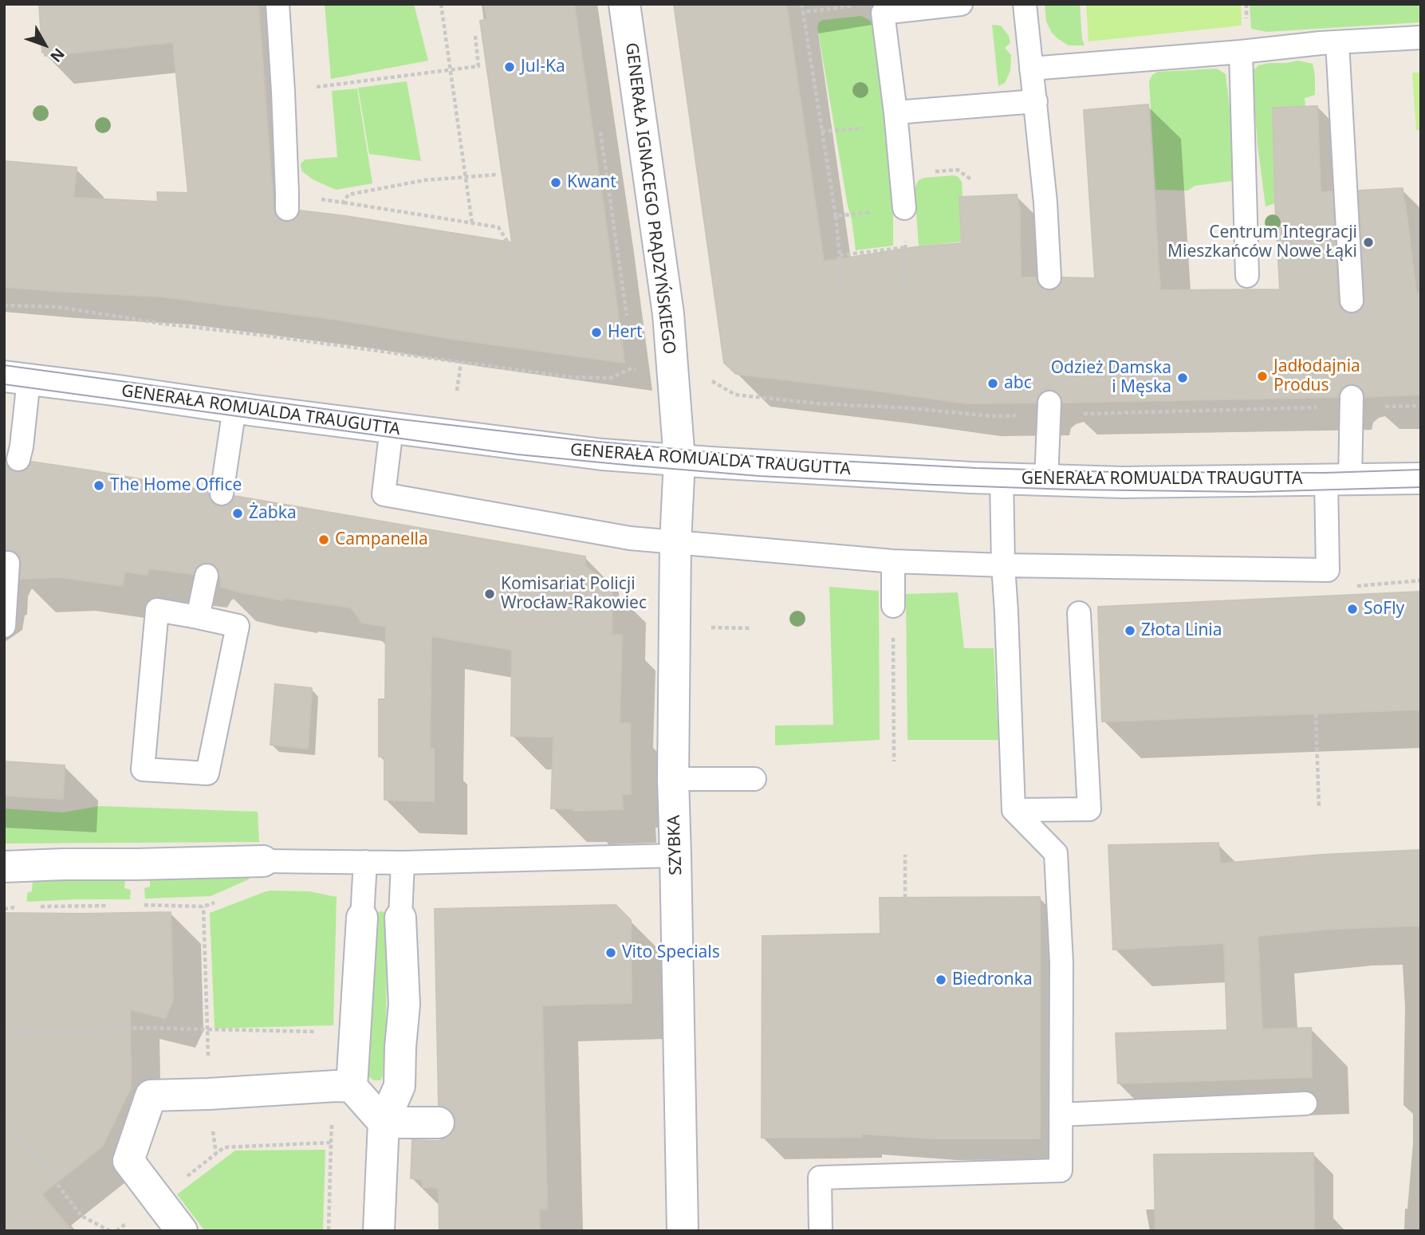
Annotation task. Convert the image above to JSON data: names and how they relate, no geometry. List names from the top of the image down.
{
  "streets": {
    "street": ["GENERAŁA IGNACEGO PRĄDZYŃSKIEGO", "GENERAŁA ROMUALDA TRAUGUTTA", "SZYBKA"]
  },
  "crossings": [
    ["GENERAŁA IGNACEGO PRĄDZYŃSKIEGO", "GENERAŁA ROMUALDA TRAUGUTTA"],
    ["GENERAŁA IGNACEGO PRĄDZYŃSKIEGO", "SZYBKA"],
    ["GENERAŁA ROMUALDA TRAUGUTTA", "SZYBKA"]
  ],
  "places": [
    "Jul-Ka",
    "Kwant",
    "Centrum Integracji Mieszkańców Nowe Łąki",
    "Hert",
    "Jadłodajnia Produs",
    "Odzież Damska i Męska",
    "abc",
    "The Home Office",
    "Żabka",
    "Campanella",
    "Komisariat Policji Wrocław-Rakowiec",
    "SoFly",
    "Złota Linia",
    "Vito Specials",
    "Biedronka"
  ],
  "north": "bottom right"
}
